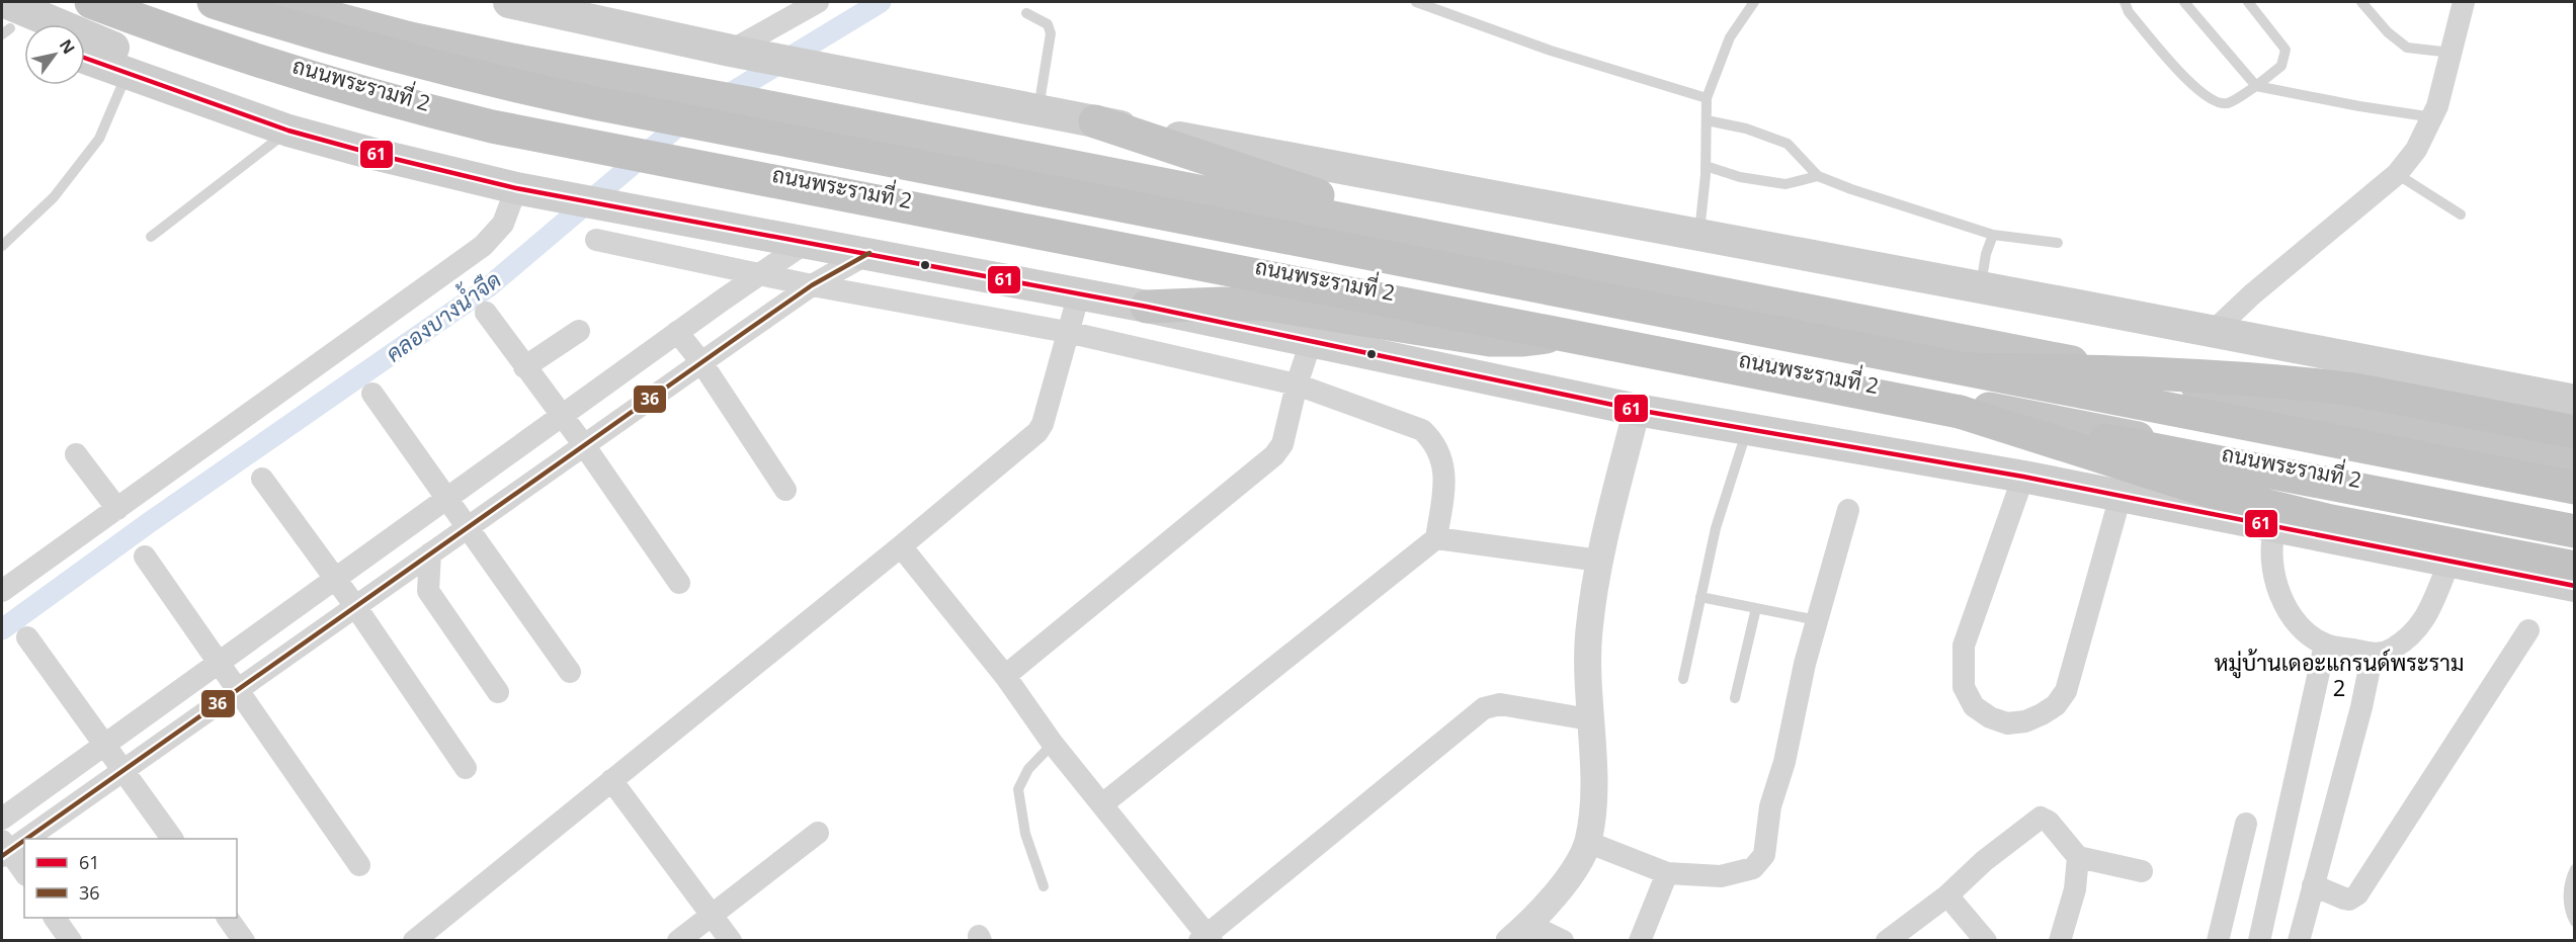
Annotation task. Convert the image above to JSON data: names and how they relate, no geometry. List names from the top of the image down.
{
  "streets": {
    "highway": ["ถนนพระรามที่ 2"]
  },
  "districts": ["หมู่บ้านเดอะแกรนด์พระราม 2"],
  "water": ["คลองบางน้ำจืด"],
  "lines": ["transit line 61", "transit line 36"],
  "legend": ["61", "36"],
  "north": "top right"
}
